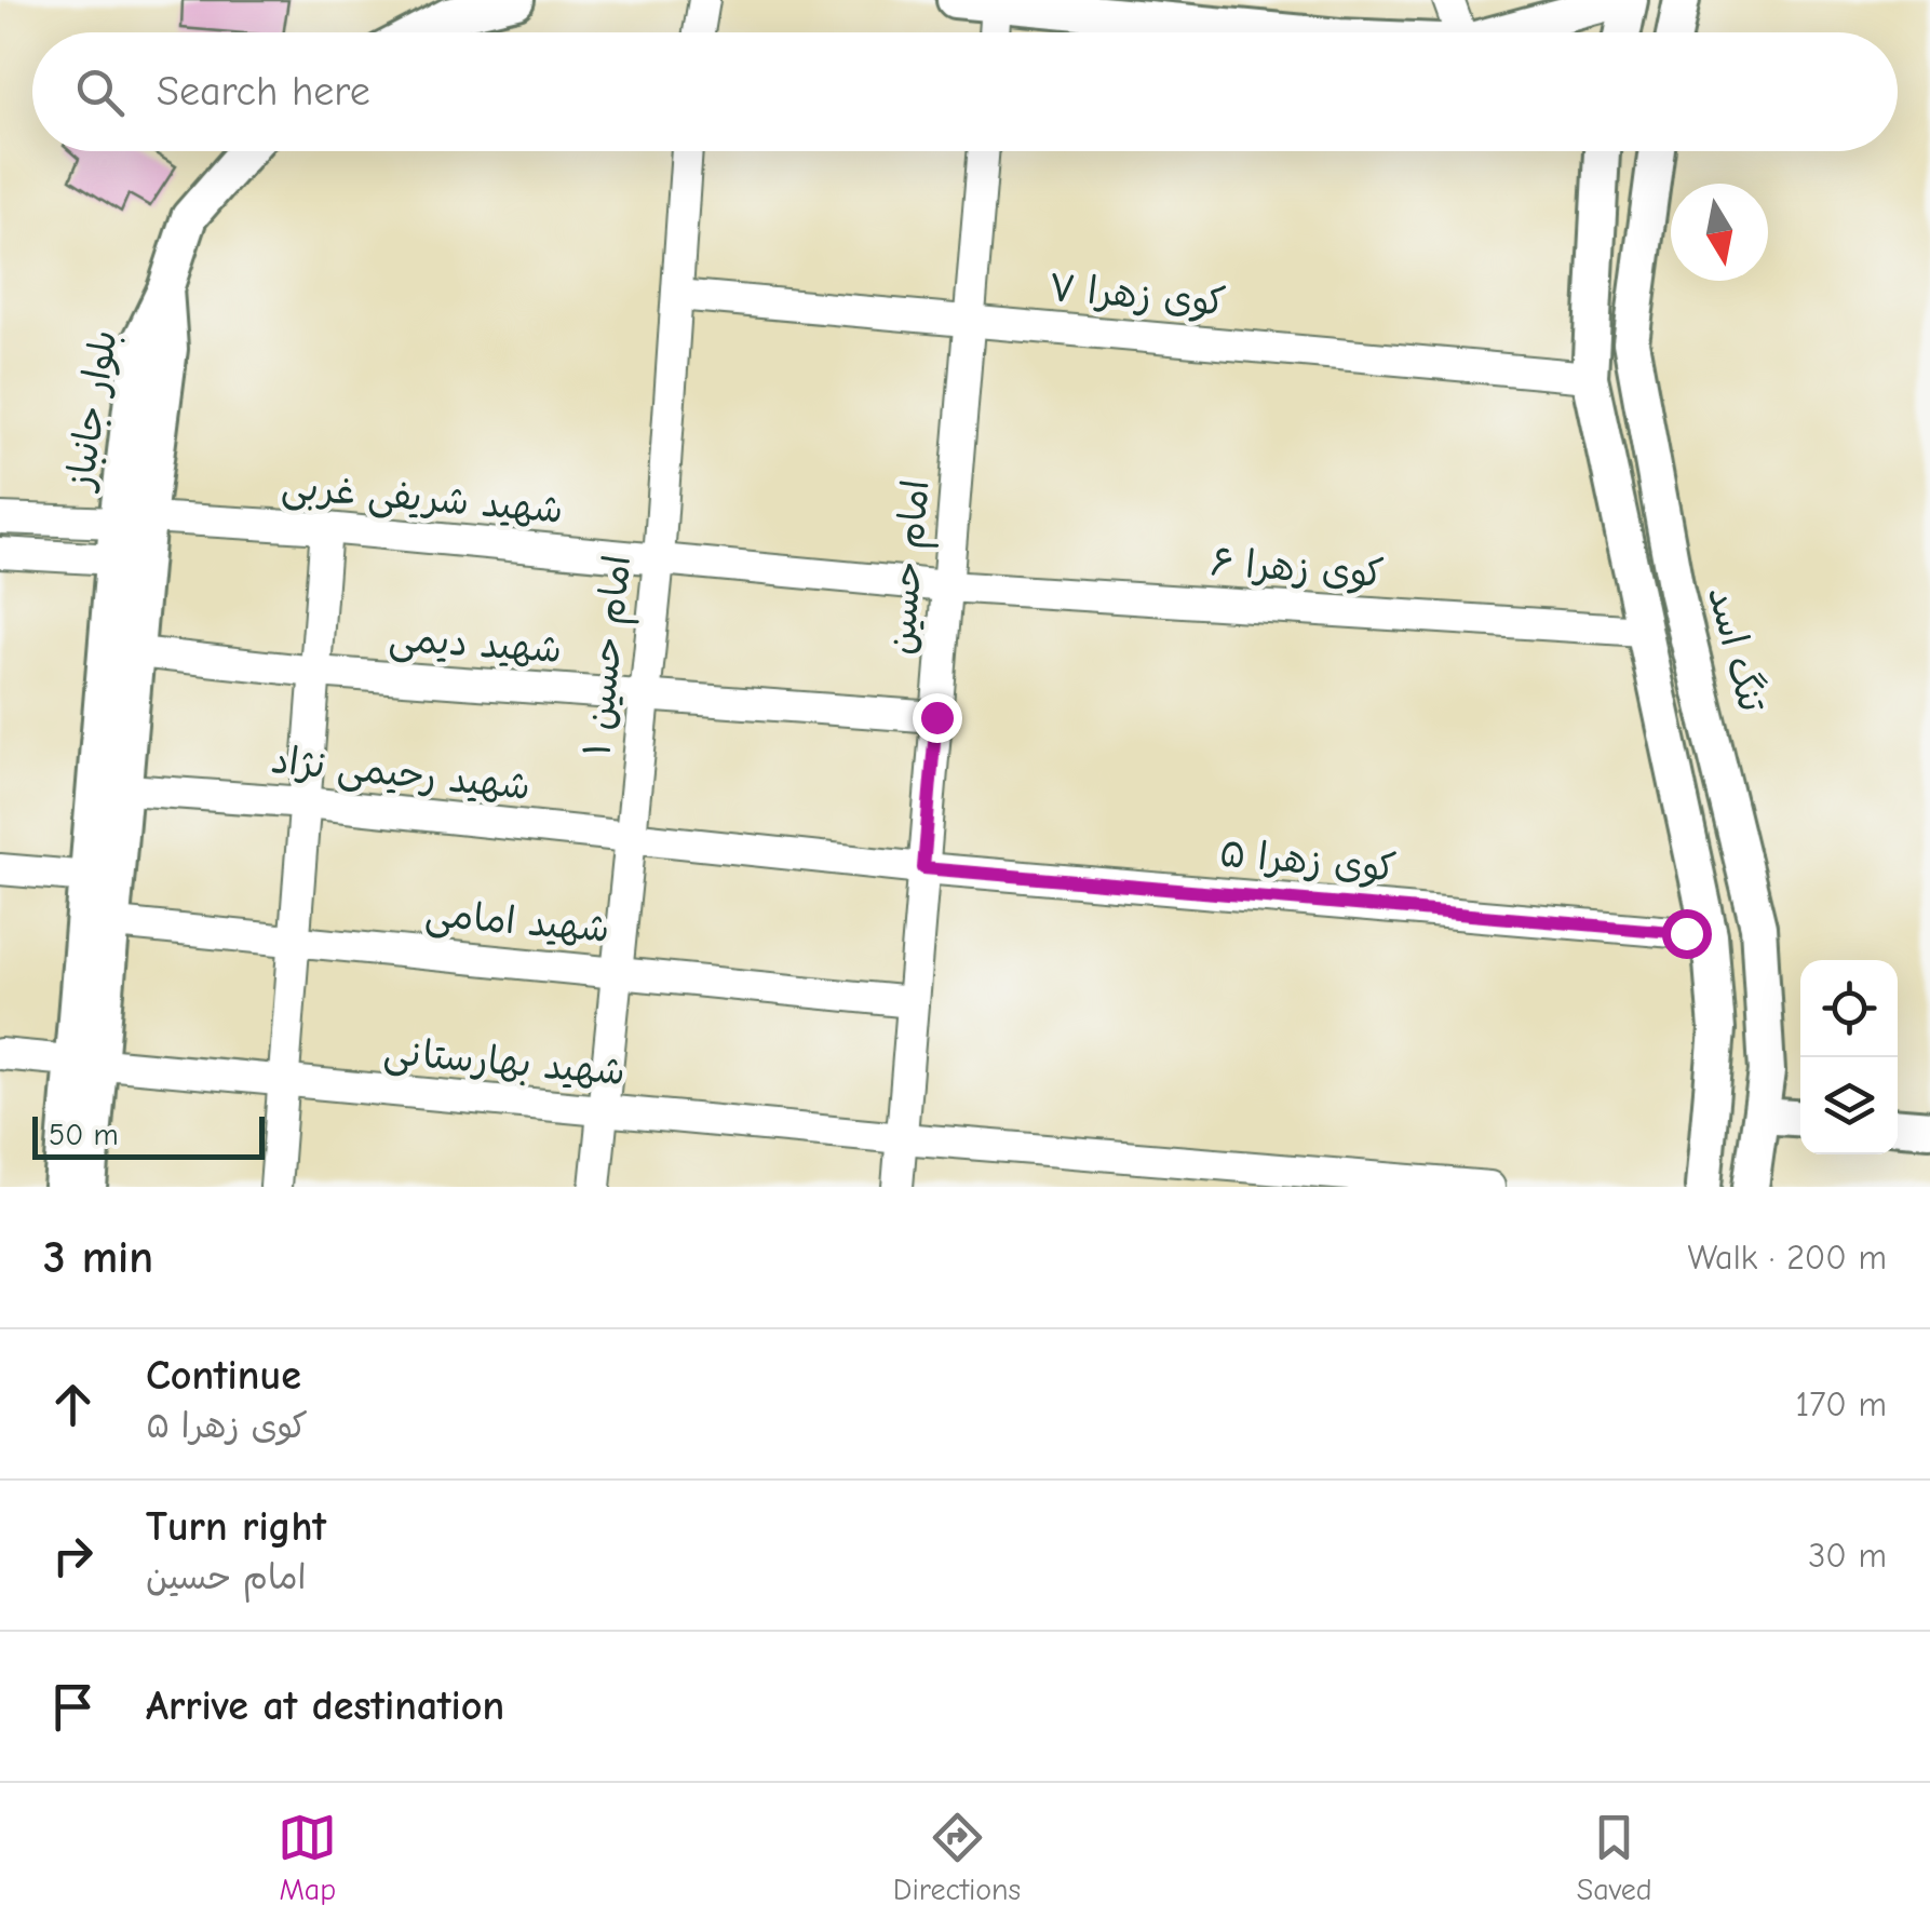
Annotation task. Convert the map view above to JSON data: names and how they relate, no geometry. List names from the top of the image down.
{
  "streets": {
    "street": [
      "کوی زهرا ۷",
      "بلوار جانباز",
      "شهید شریفی غربی",
      "امام حسین",
      "کوی زهرا ۶",
      "شهید دیمی",
      "تنگ اسد",
      "امام حسین ۱",
      "شهید رحیمی نژاد",
      "کوی زهرا ۵",
      "شهید امامی",
      "شهید بهارستانی"
    ]
  },
  "crossings": [
    ["کوی زهرا ۷", "امام حسین"],
    ["کوی زهرا ۷", "امام حسین ۱"],
    ["بلوار جانباز", "شهید شریفی غربی"],
    ["بلوار جانباز", "شهید دیمی"],
    ["بلوار جانباز", "شهید رحیمی نژاد"],
    ["بلوار جانباز", "شهید امامی"],
    ["بلوار جانباز", "شهید بهارستانی"],
    ["شهید شریفی غربی", "امام حسین"],
    ["شهید شریفی غربی", "کوی زهرا ۶"],
    ["شهید شریفی غربی", "امام حسین ۱"],
    ["امام حسین", "کوی زهرا ۶"],
    ["امام حسین", "شهید دیمی"],
    ["امام حسین", "شهید رحیمی نژاد"],
    ["امام حسین", "کوی زهرا ۵"],
    ["امام حسین", "شهید امامی"],
    ["امام حسین", "شهید بهارستانی"],
    ["شهید دیمی", "امام حسین ۱"],
    ["امام حسین ۱", "شهید رحیمی نژاد"],
    ["امام حسین ۱", "شهید امامی"],
    ["امام حسین ۱", "شهید بهارستانی"],
    ["شهید رحیمی نژاد", "کوی زهرا ۵"]
  ],
  "scale_bar": "50 m",
  "north": "bottom",
  "page": {
    "search": "Search here",
    "scale": "50 m",
    "heading": ["3 min", "Walk · 200 m"],
    "list": [
      ["Continue", "کوی زهرا ۵", "170 m"],
      ["Turn right", "امام حسین", "30 m"],
      "Arrive at destination"
    ],
    "nav": ["Map", "Directions", "Saved"]
  }
}
